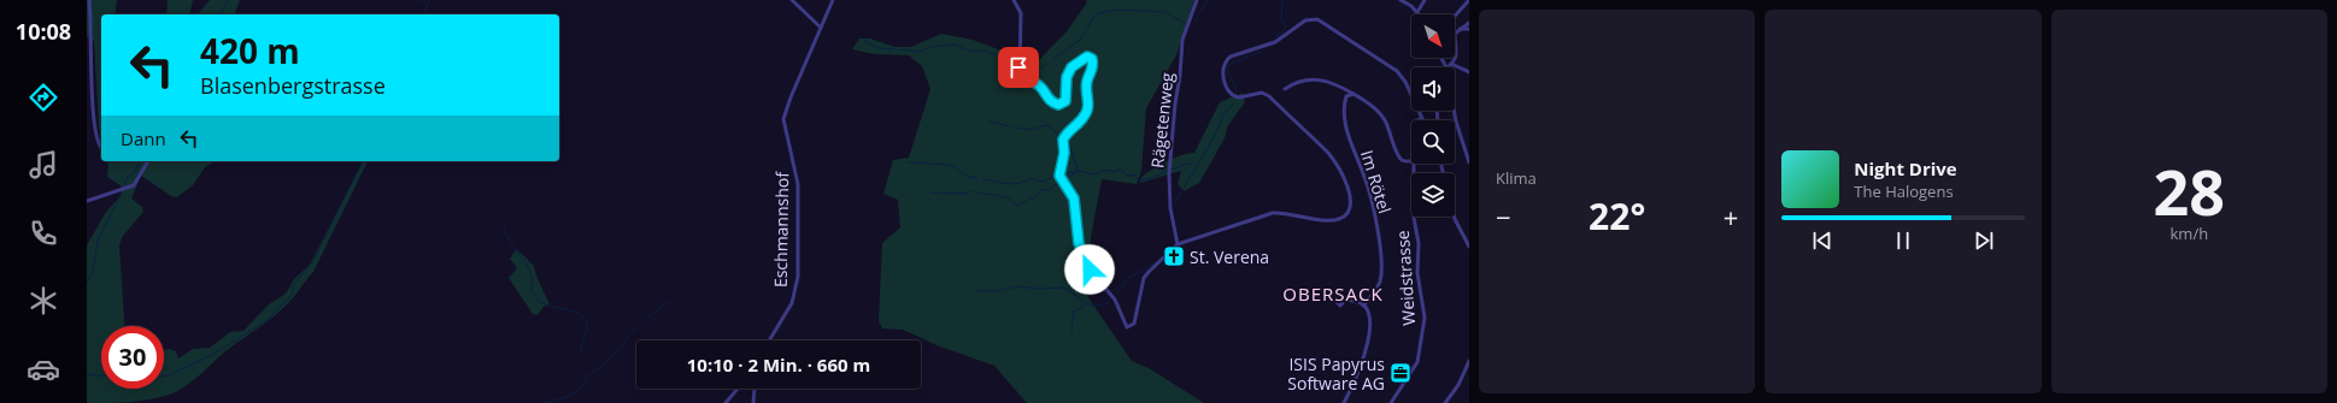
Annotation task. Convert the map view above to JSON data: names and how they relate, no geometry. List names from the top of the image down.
{
  "streets": {
    "street": [
      "Rägetenweg",
      "Im Rötel",
      "Eschmannshof",
      "Weidstrasse"
    ]
  },
  "districts": ["OBERSACK"],
  "places": {
    "church": ["St. Verena"],
    "office": ["ISIS Papyrus Software AG"]
  },
  "north": "bottom right",
  "page": {
    "tabs": "10:08",
    "tile": [
      "Klima",
      ["28", "km/h"]
    ],
    "turn": ["420 m", "Blasenbergstrasse"],
    "then": "Dann",
    "song": ["Night Drive", "The Halogens"],
    "heat": ["−", "22°", "+"],
    "limit": "30",
    "trip": "10:10 · 2 Min. · 660 m"
  }
}
